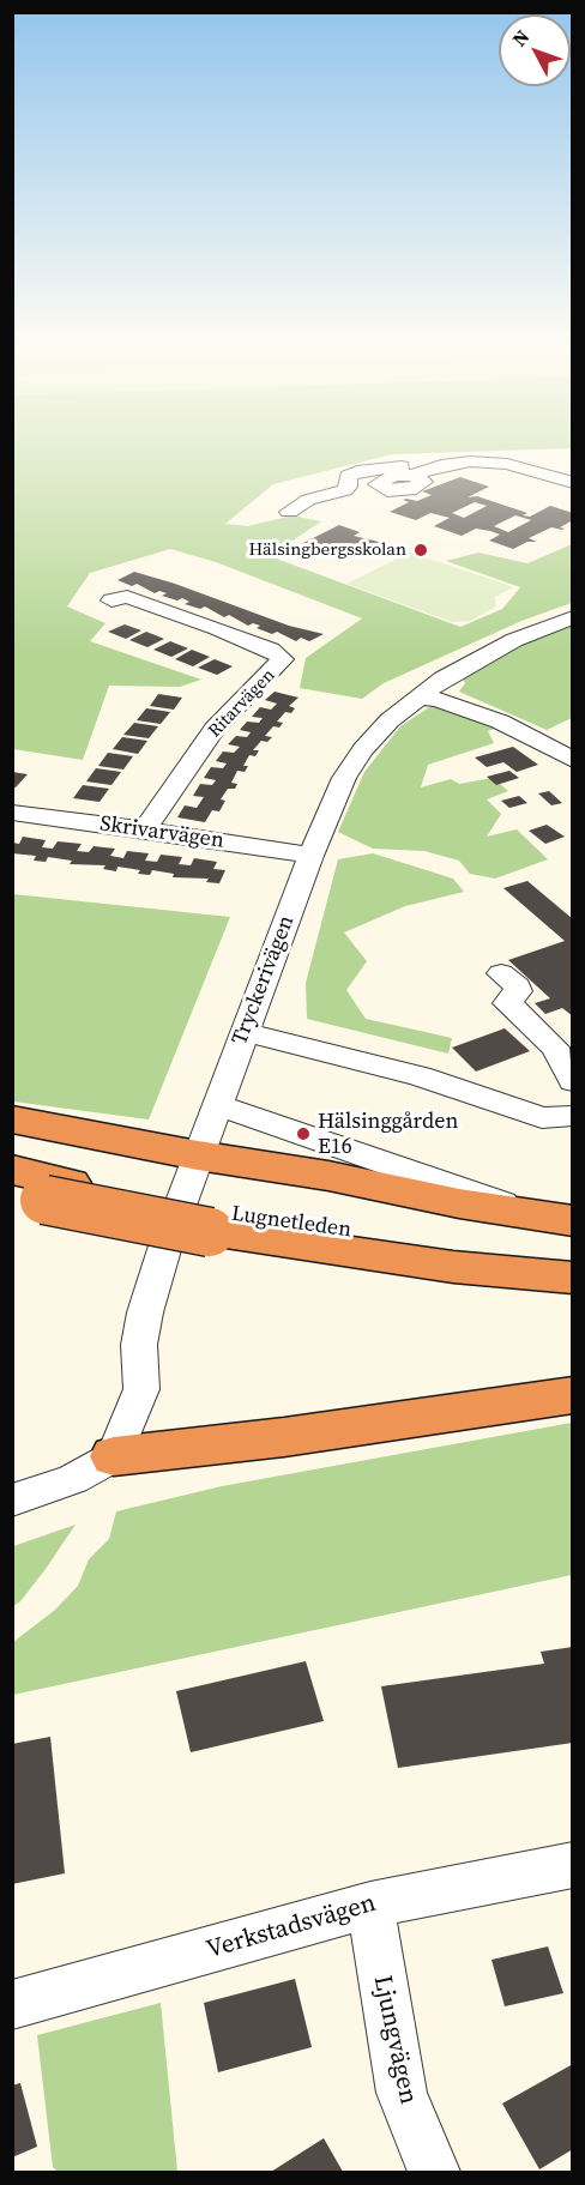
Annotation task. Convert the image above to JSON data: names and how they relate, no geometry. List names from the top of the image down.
{
  "streets": {
    "highway": ["Lugnetleden"],
    "street": [
      "Ritarvägen",
      "Skrivarvägen",
      "Tryckerivägen",
      "Verkstadsvägen",
      "Ljungvägen"
    ]
  },
  "crossings": [
    ["Ritarvägen", "Skrivarvägen"],
    ["Skrivarvägen", "Tryckerivägen"],
    ["Verkstadsvägen", "Ljungvägen"]
  ],
  "places": ["Hälsingbergsskolan", "Hälsinggården E16"],
  "north": "top left"
}
